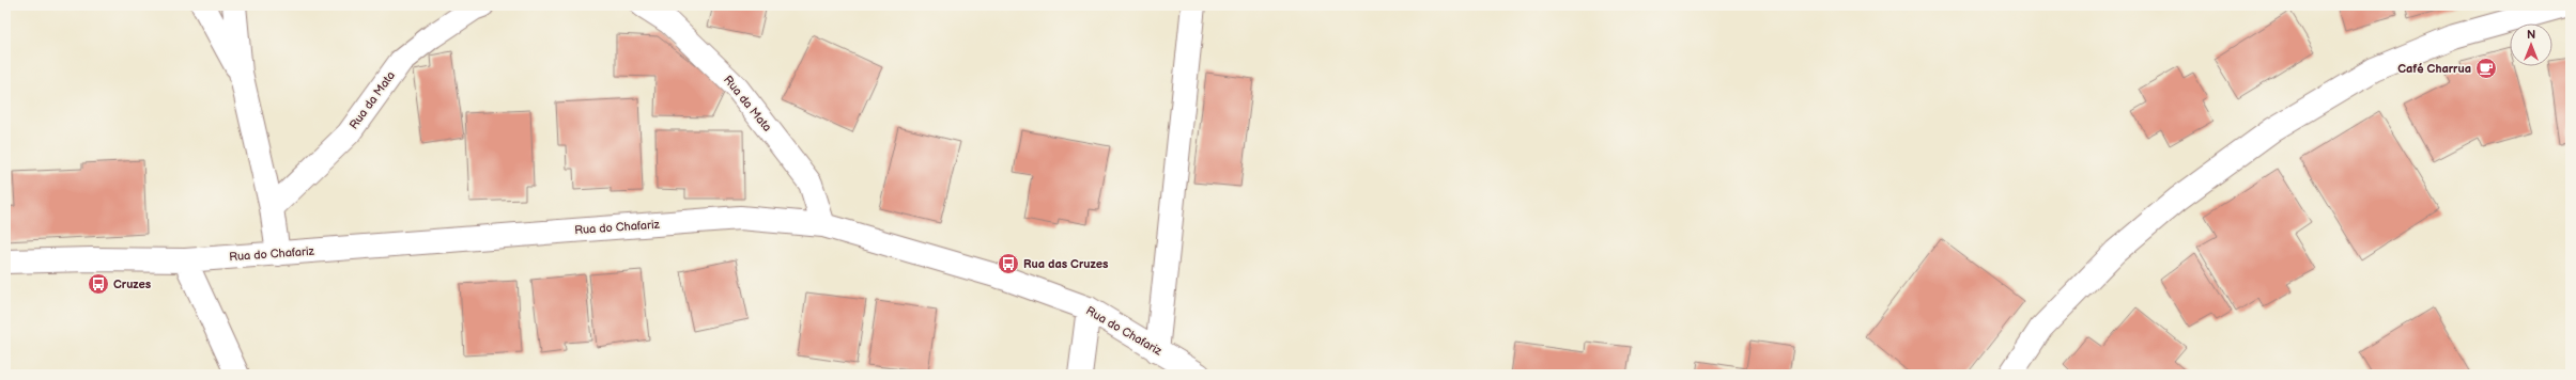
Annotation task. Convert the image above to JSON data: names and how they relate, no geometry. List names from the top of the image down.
{
  "streets": {
    "street": ["Rua da Mata", "Rua do Chafariz"]
  },
  "crossings": [
    ["Rua da Mata", "Rua do Chafariz"]
  ],
  "places": {
    "cafe": ["Café Charrua"],
    "bus stop": ["Rua das Cruzes", "Cruzes"]
  },
  "north": "top"
}
